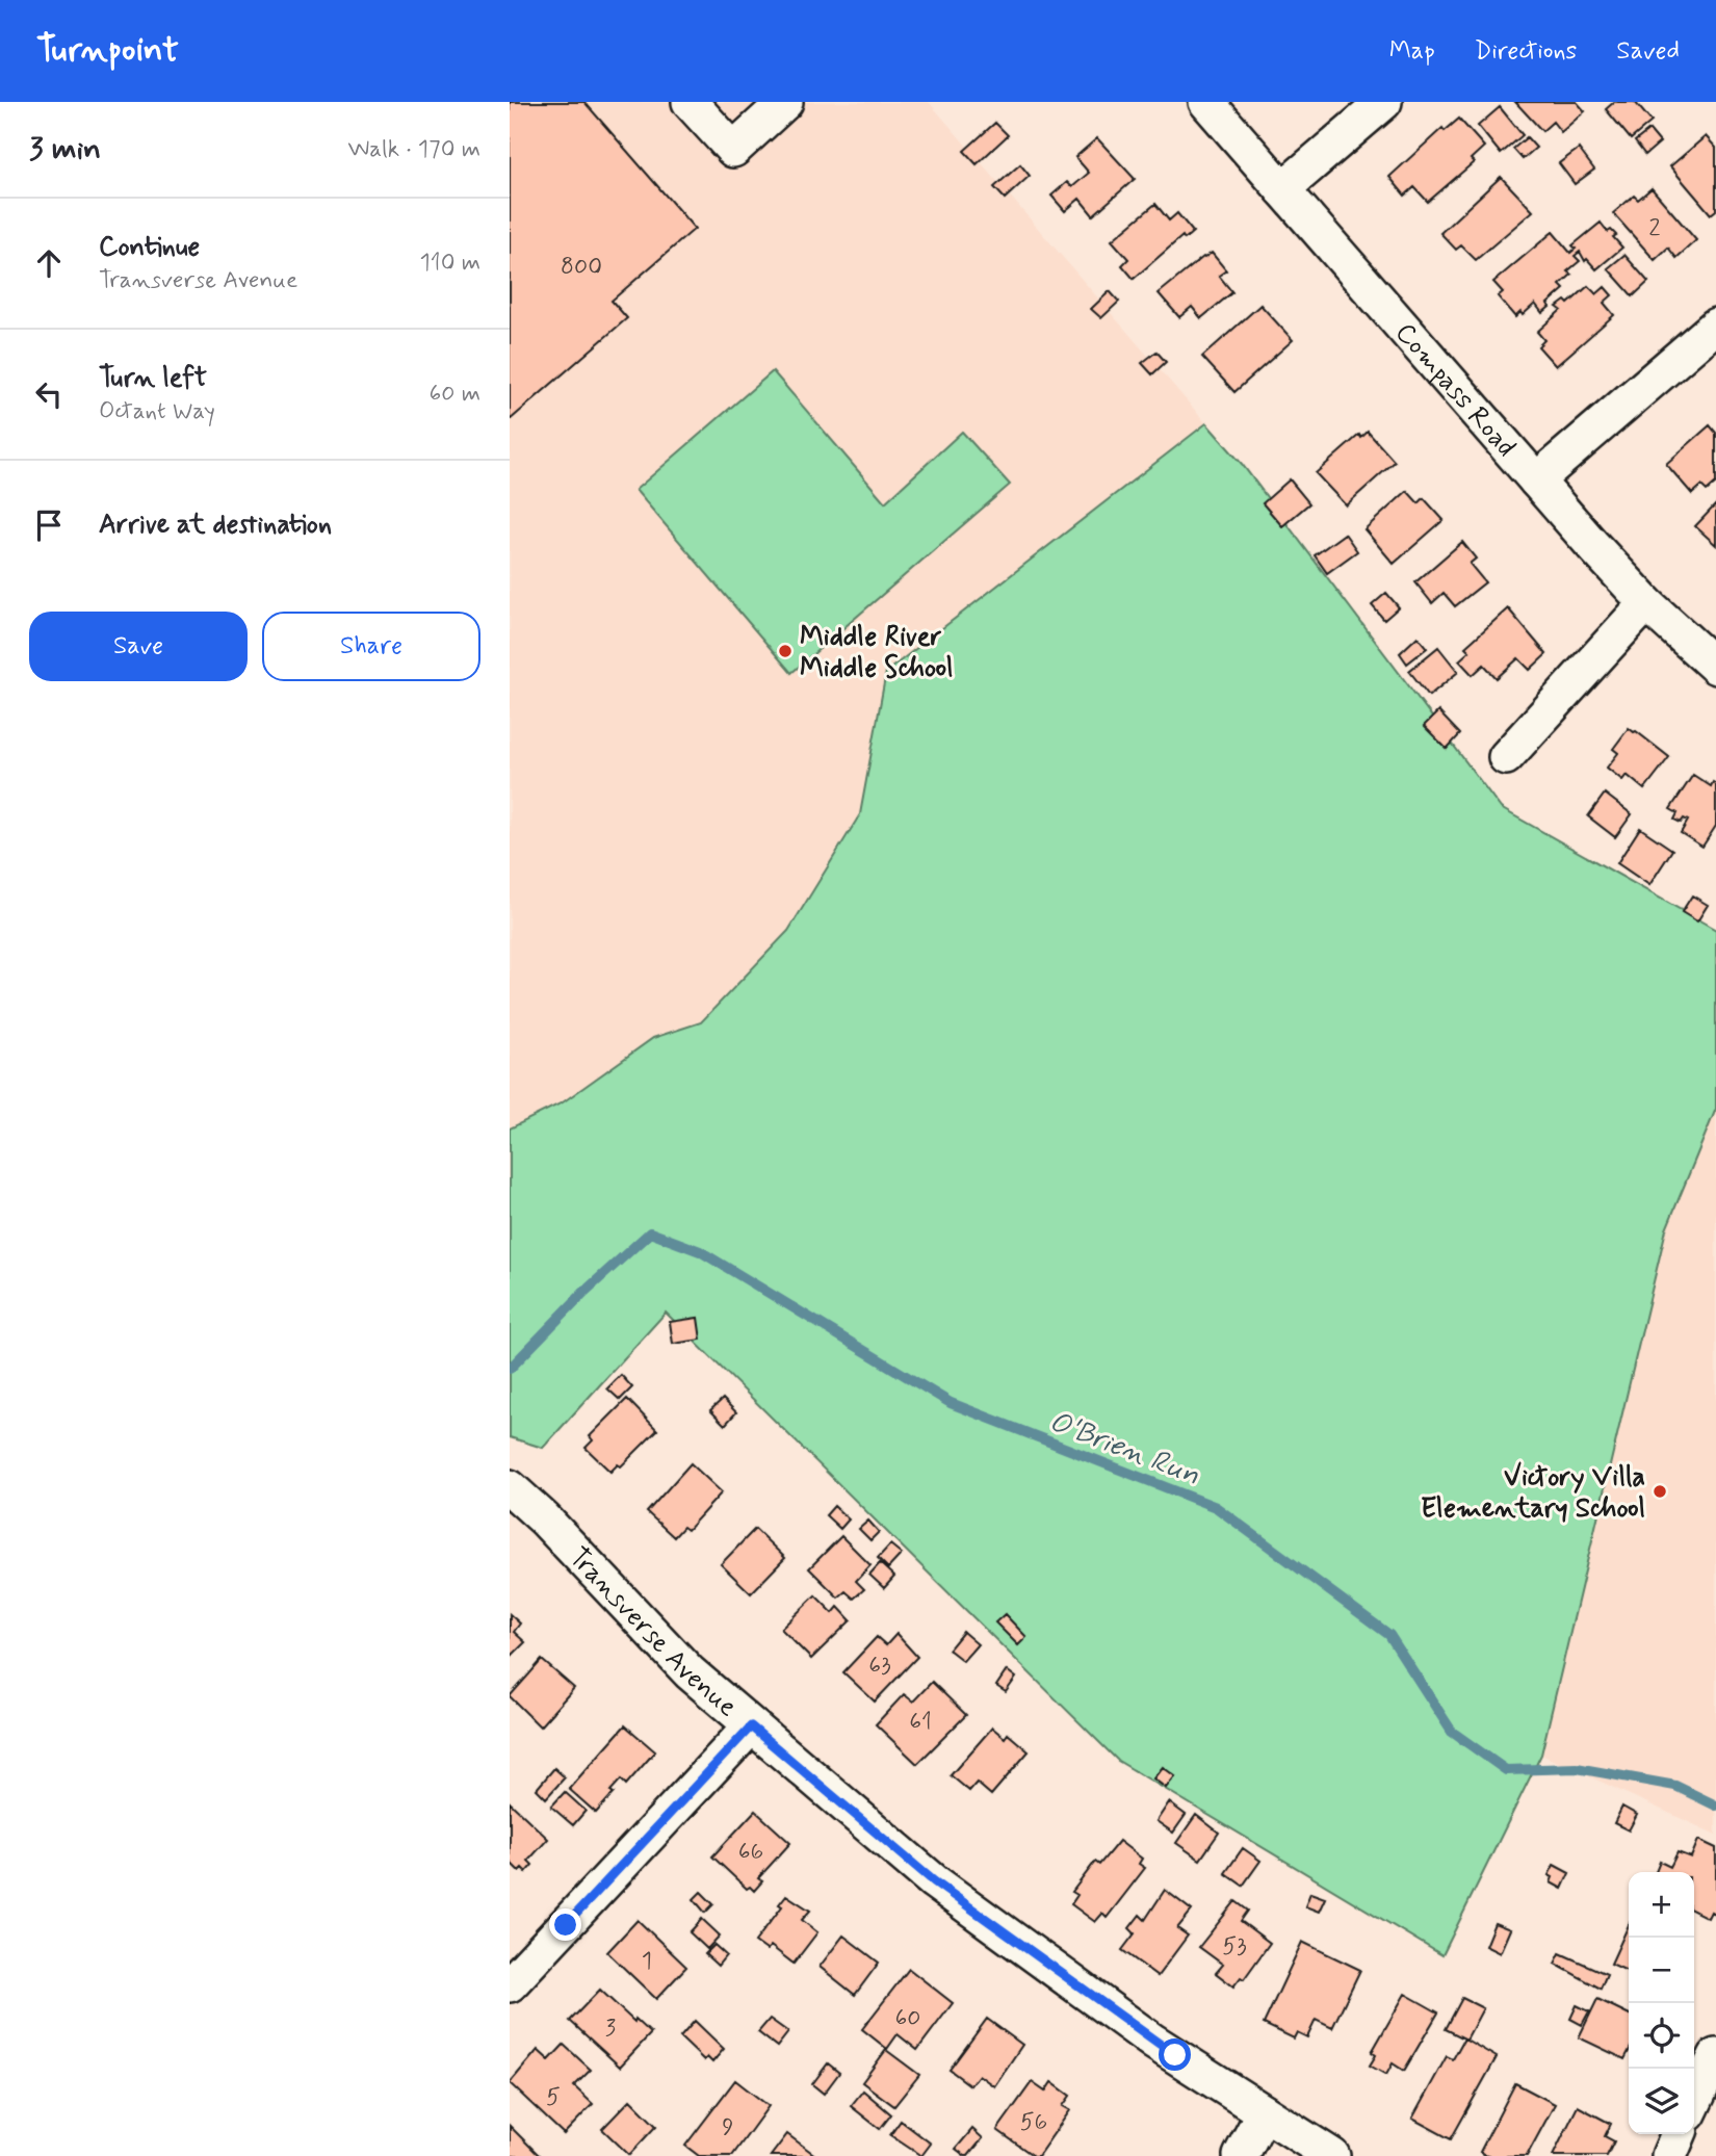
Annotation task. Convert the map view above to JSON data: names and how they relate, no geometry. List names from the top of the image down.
{
  "streets": {
    "street": ["Compass Road", "Transverse Avenue"]
  },
  "water": ["O'Brien Run"],
  "places": ["Middle River Middle School", "Victory Villa Elementary School"],
  "house_numbers": [
    "2",
    "800",
    "63",
    "61",
    "66",
    "53",
    "1",
    "60",
    "3",
    "5",
    "56",
    "9"
  ],
  "page": {
    "header": "Turnpoint",
    "nav": ["Map", "Directions", "Saved"],
    "heading": ["3 min", "Walk · 170 m"],
    "list": [
      ["Continue", "Transverse Avenue", "110 m"],
      ["Turn left", "Octant Way", "60 m"],
      "Arrive at destination"
    ],
    "buttons": ["Save", "Share"],
    "map_buttons": ["+", "−"]
  }
}
